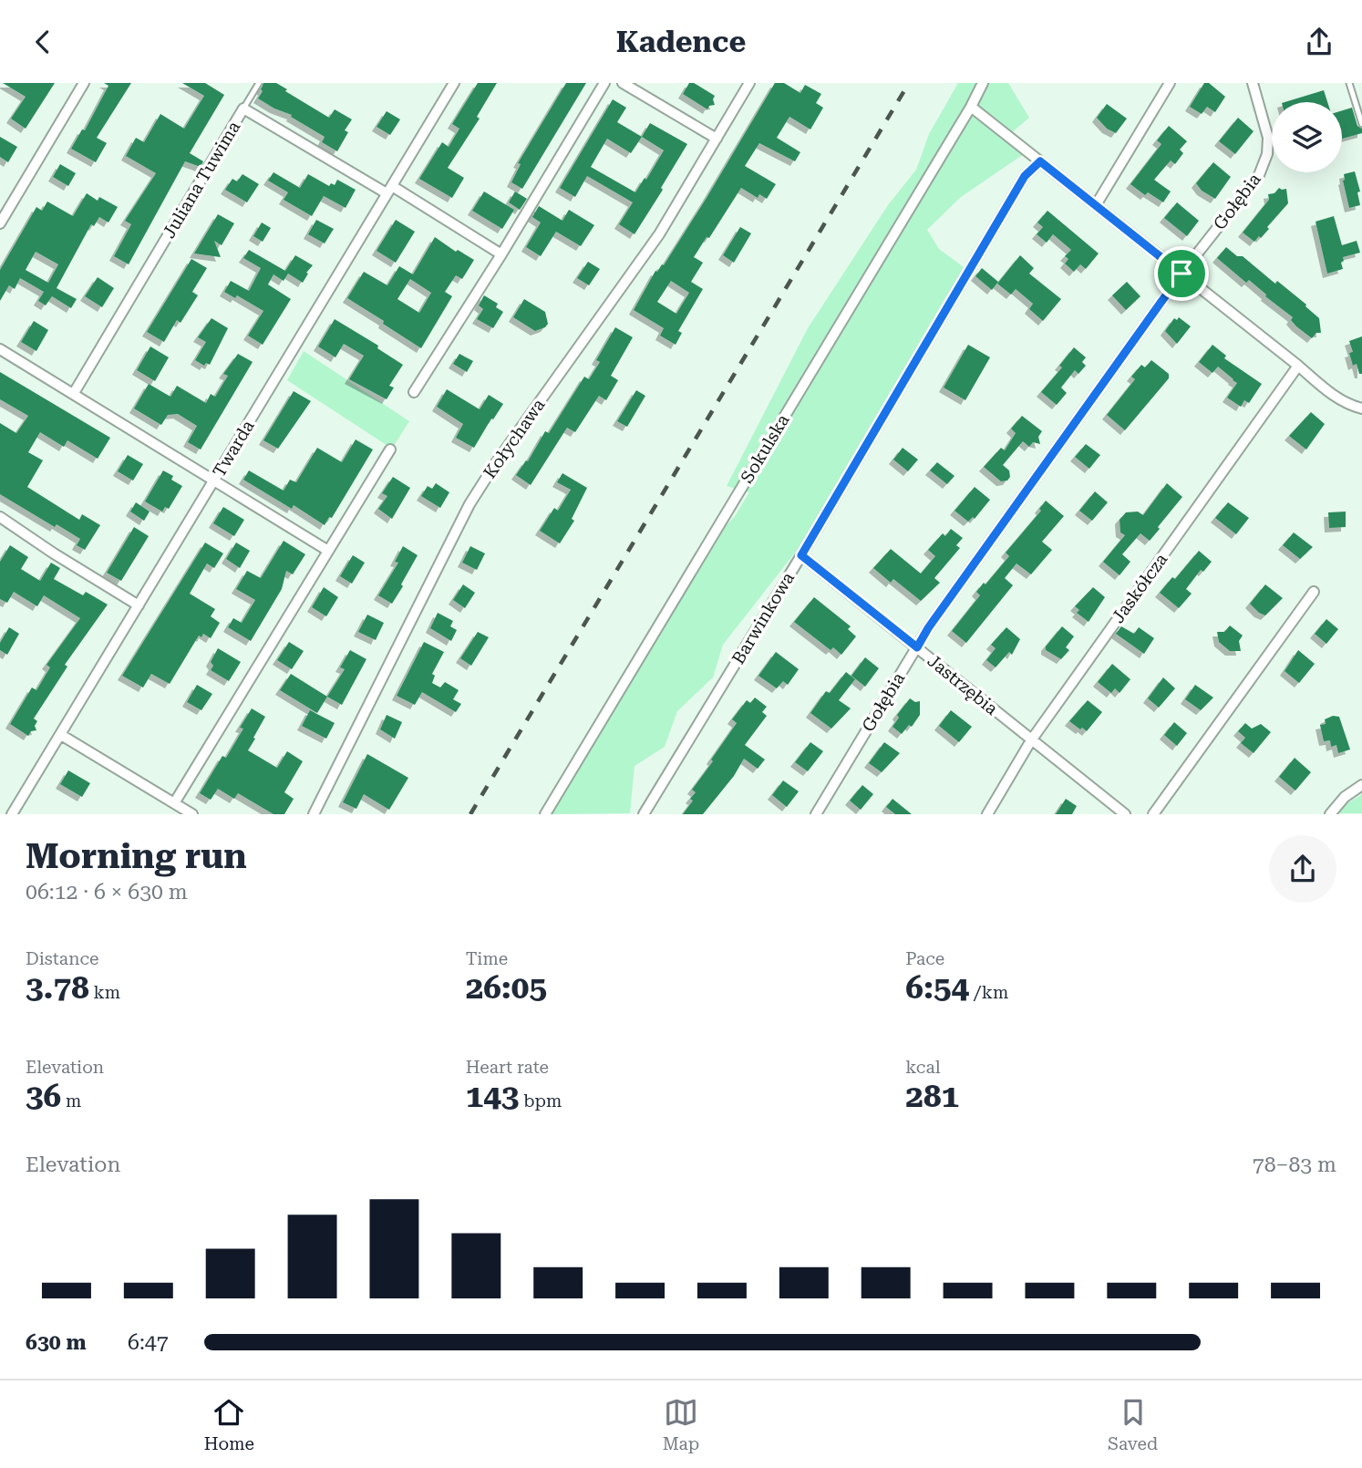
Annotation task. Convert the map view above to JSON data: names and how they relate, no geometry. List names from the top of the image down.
{
  "streets": {
    "street": [
      "Juliana Tuwima",
      "Gołębia",
      "Kołychawa",
      "Twarda",
      "Sokulska",
      "Jaskółcza",
      "Barwinkowa",
      "Jastrzębia"
    ]
  },
  "crossings": [
    ["Juliana Tuwima", "Twarda"],
    ["Gołębia", "Jastrzębia"],
    ["Jaskółcza", "Jastrzębia"],
    ["Barwinkowa", "Jastrzębia"]
  ],
  "page": {
    "header": "Kadence",
    "heading": ["Morning run", "06:12 · 6 × 630 m"],
    "stats": [
      ["Distance", "3.78 km"],
      ["Time", "26:05"],
      ["Pace", "6:54 /km"],
      ["Elevation", "36 m"],
      ["Heart rate", "143 bpm"],
      ["kcal", "281"]
    ],
    "chart": ["Elevation", "78–83 m"],
    "list": [
      {
        "name": "630 m",
        "note": "6:47"
      }
    ],
    "tabs": ["Home", "Map", "Saved"]
  }
}
